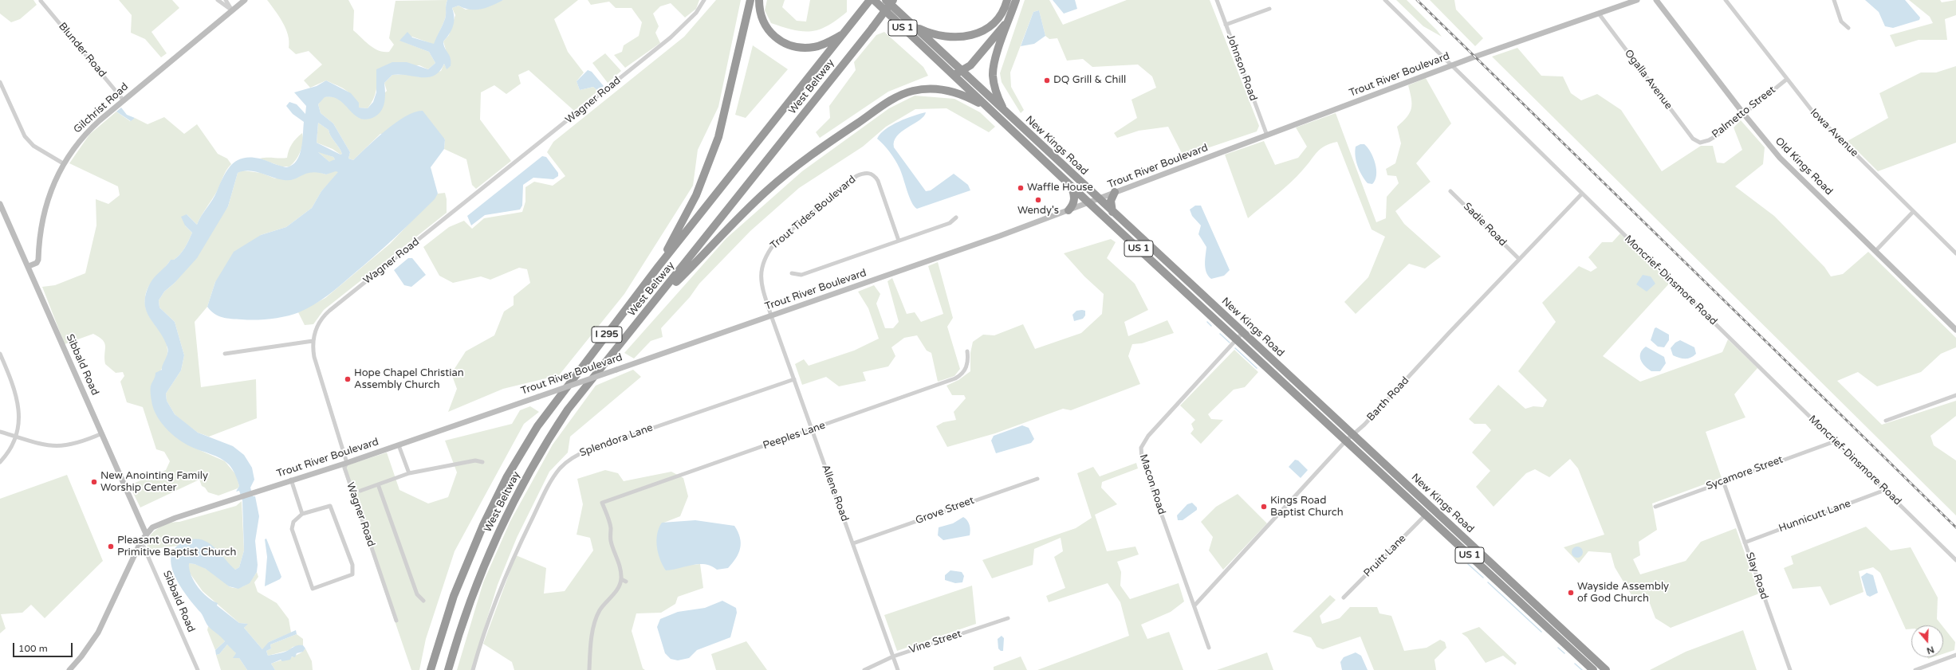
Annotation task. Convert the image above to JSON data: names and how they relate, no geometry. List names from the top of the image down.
{
  "streets": {
    "highway": [
      "US 1",
      "West Beltway",
      "New Kings Road",
      "I 295"
    ],
    "street": [
      "Blunder Road",
      "Johnson Road",
      "Trout River Boulevard",
      "Ogalla Avenue",
      "Wagner Road",
      "Gilchrist Road",
      "Palmetto Street",
      "Iowa Avenue",
      "Old Kings Road",
      "Trout Tides Boulevard",
      "Sadie Road",
      "Moncrief-Dinsmore Road",
      "Sibbald Road",
      "Barth Road",
      "Peeples Lane",
      "Splendora Lane",
      "Sycamore Street",
      "Macon Road",
      "Allene Road",
      "Grove Street",
      "Hunnicutt Lane",
      "Pruitt Lane",
      "Slay Road",
      "Vine Street"
    ]
  },
  "crossings": [
    ["Blunder Road", "Gilchrist Road"],
    ["Johnson Road", "Trout River Boulevard"],
    ["Trout River Boulevard", "Ogalla Avenue"],
    ["Trout River Boulevard", "Wagner Road"],
    ["Trout River Boulevard", "New Kings Road"],
    ["Trout River Boulevard", "Trout Tides Boulevard"],
    ["Trout River Boulevard", "Moncrief-Dinsmore Road"],
    ["Trout River Boulevard", "Sibbald Road"],
    ["Trout River Boulevard", "Allene Road"],
    ["Ogalla Avenue", "Palmetto Street"],
    ["Gilchrist Road", "Sibbald Road"],
    ["Palmetto Street", "Iowa Avenue"],
    ["Palmetto Street", "Old Kings Road"],
    ["New Kings Road", "Barth Road"],
    ["New Kings Road", "Macon Road"],
    ["New Kings Road", "Pruitt Lane"],
    ["Trout Tides Boulevard", "Allene Road"],
    ["Sadie Road", "Barth Road"],
    ["Moncrief-Dinsmore Road", "Barth Road"],
    ["Moncrief-Dinsmore Road", "Sycamore Street"],
    ["Moncrief-Dinsmore Road", "Hunnicutt Lane"],
    ["Barth Road", "Macon Road"],
    ["Peeples Lane", "Allene Road"],
    ["Splendora Lane", "Allene Road"],
    ["Sycamore Street", "Slay Road"],
    ["Allene Road", "Grove Street"],
    ["Allene Road", "Vine Street"],
    ["Hunnicutt Lane", "Slay Road"]
  ],
  "places": [
    "DQ Grill & Chill",
    "Waffle House",
    "Wendy's",
    "Hope Chapel Christian Assembly Church",
    "New Anointing Family Worship Center",
    "Kings Road Baptist Church",
    "Pleasant Grove Primitive Baptist Church",
    "Wayside Assembly of God Church"
  ],
  "scale_bar": "100 m",
  "north": "bottom"
}
